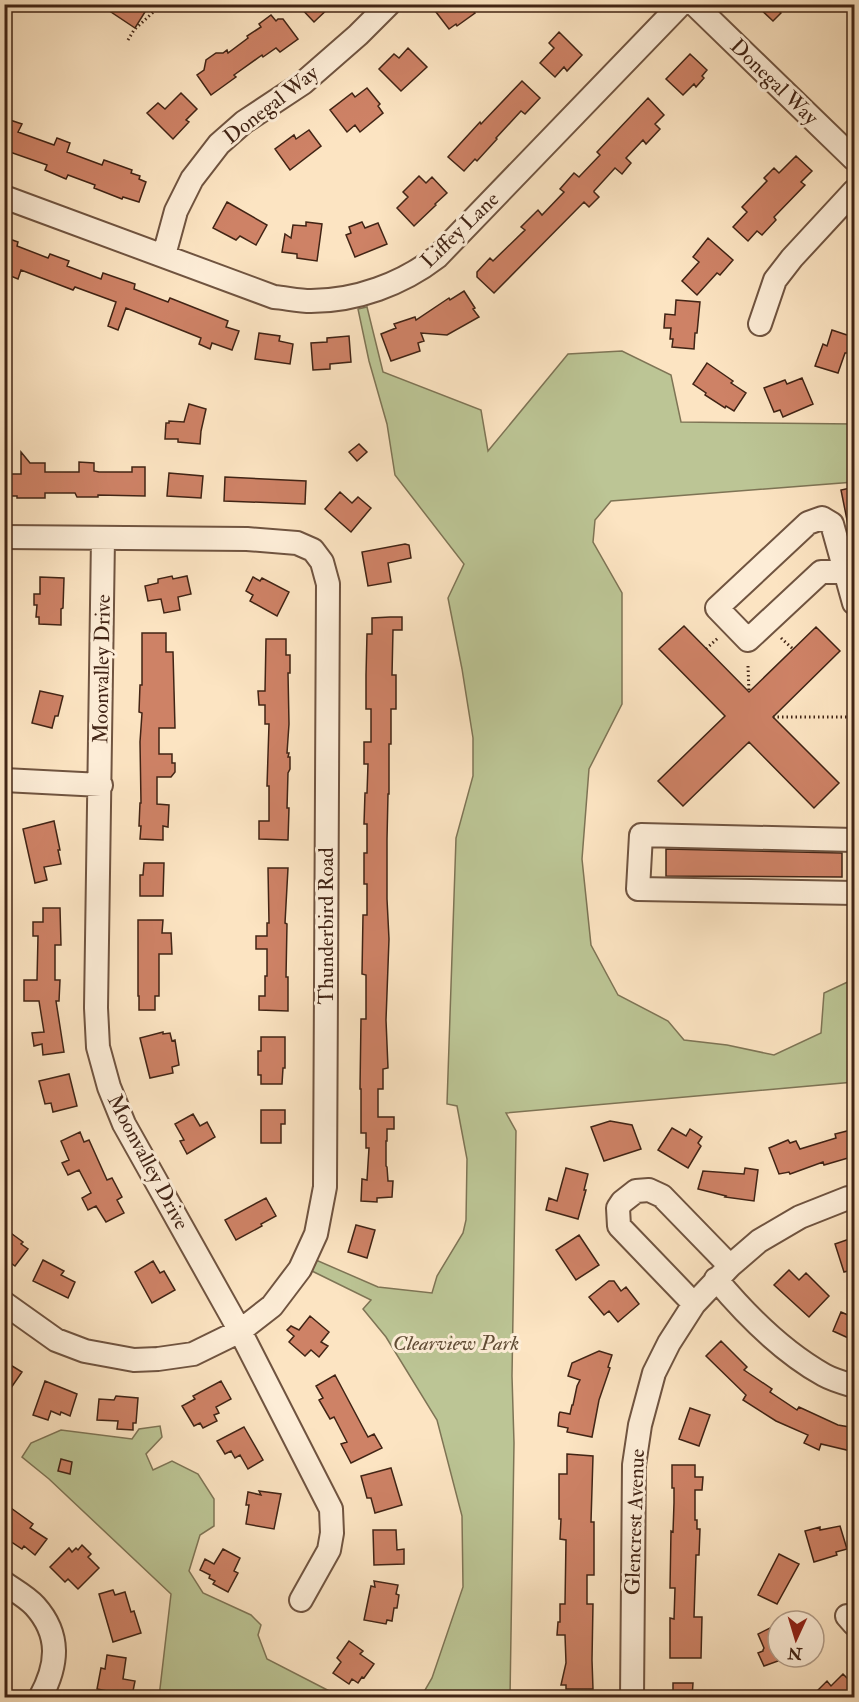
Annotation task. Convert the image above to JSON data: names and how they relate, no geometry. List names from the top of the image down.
{
  "streets": {
    "street": [
      "Donegal Way",
      "Liffey Lane",
      "Moonvalley Drive",
      "Thunderbird Road",
      "Glencrest Avenue"
    ]
  },
  "crossings": [
    ["Donegal Way", "Liffey Lane"],
    ["Moonvalley Drive", "Thunderbird Road"]
  ],
  "parks": ["Clearview Park"],
  "north": "bottom"
}
